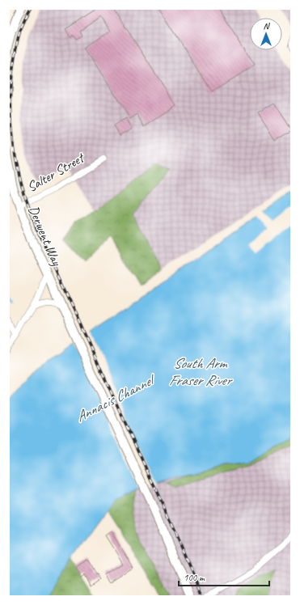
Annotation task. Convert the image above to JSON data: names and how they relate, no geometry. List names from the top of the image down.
{
  "streets": {
    "main road": ["Derwent Way"],
    "street": ["Salter Street"]
  },
  "crossings": [
    ["Salter Street", "Derwent Way"]
  ],
  "water": ["South Arm Fraser River", "Annacis Channel"],
  "scale_bar": "100 m",
  "north": "top"
}
